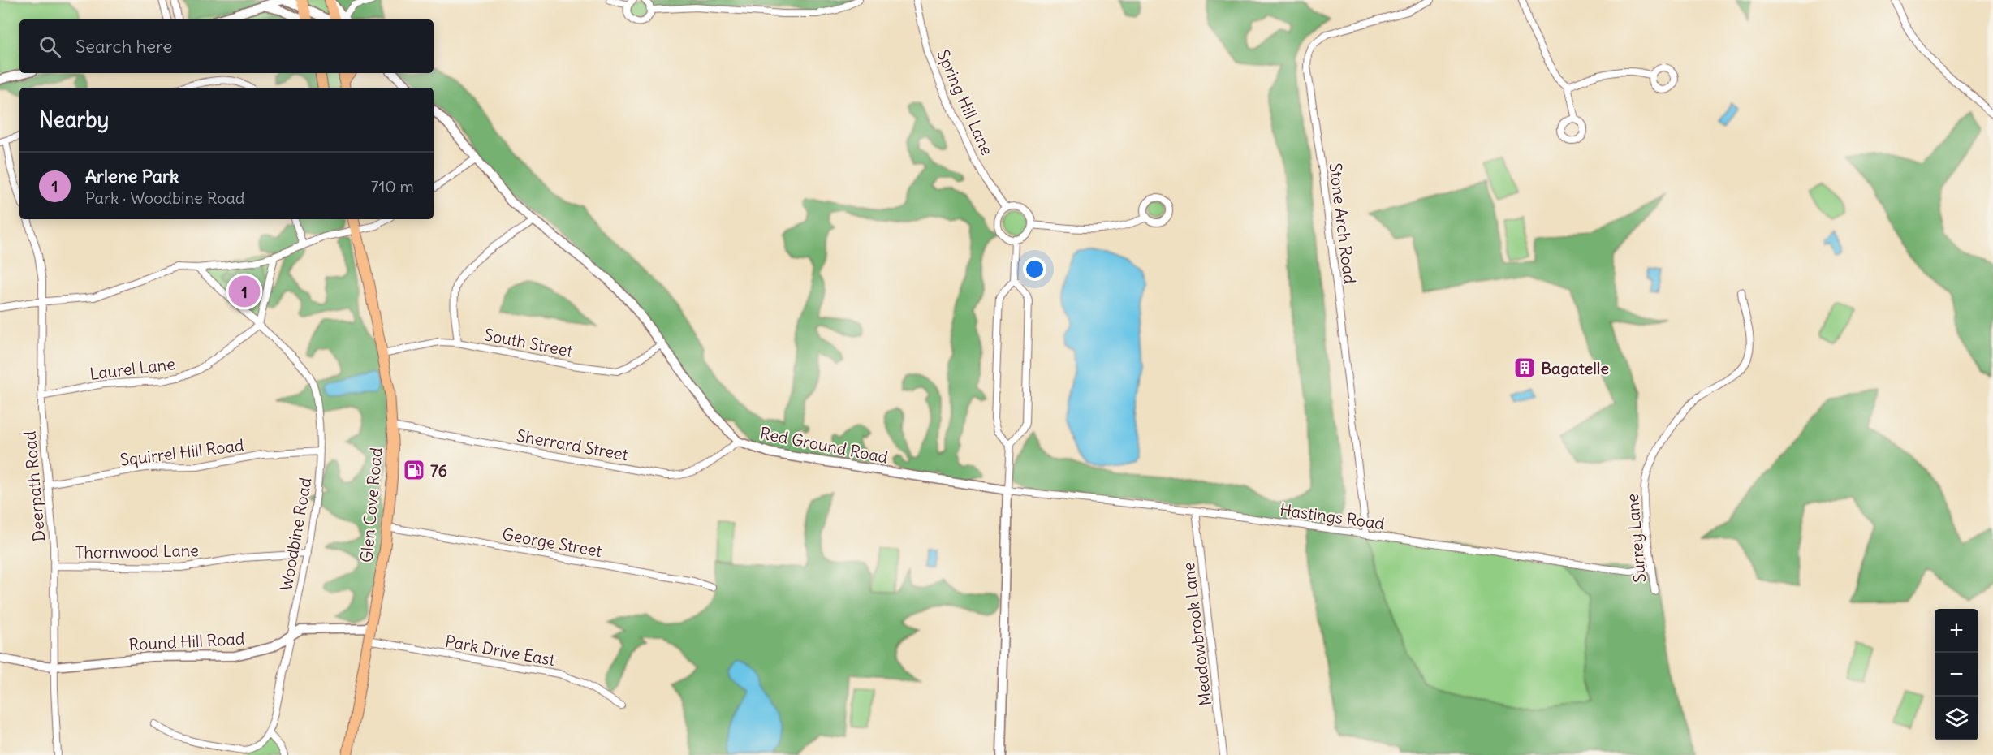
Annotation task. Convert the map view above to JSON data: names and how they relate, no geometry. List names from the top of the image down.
{
  "streets": {
    "main road": ["Glen Cove Road"],
    "street": [
      "Spring Hill Lane",
      "Stone Arch Road",
      "South Street",
      "Laurel Lane",
      "Sherrard Street",
      "Red Ground Road",
      "Squirrel Hill Road",
      "Deerpath Road",
      "Hastings Road",
      "Woodbine Road",
      "Surrey Lane",
      "George Street",
      "Thornwood Lane",
      "Meadowbrook Lane",
      "Round Hill Road",
      "Park Drive East"
    ]
  },
  "crossings": [
    ["Stone Arch Road", "Hastings Road"],
    ["South Street", "Red Ground Road"],
    ["South Street", "Glen Cove Road"],
    ["Laurel Lane", "Deerpath Road"],
    ["Laurel Lane", "Woodbine Road"],
    ["Sherrard Street", "Red Ground Road"],
    ["Sherrard Street", "Glen Cove Road"],
    ["Red Ground Road", "Hastings Road"],
    ["Squirrel Hill Road", "Deerpath Road"],
    ["Squirrel Hill Road", "Woodbine Road"],
    ["Deerpath Road", "Thornwood Lane"],
    ["Deerpath Road", "Round Hill Road"],
    ["Glen Cove Road", "George Street"],
    ["Glen Cove Road", "Round Hill Road"],
    ["Glen Cove Road", "Park Drive East"],
    ["Hastings Road", "Surrey Lane"],
    ["Hastings Road", "Meadowbrook Lane"],
    ["Woodbine Road", "Thornwood Lane"],
    ["Woodbine Road", "Round Hill Road"]
  ],
  "places": {
    "building": ["Bagatelle"],
    "fuel station": ["76"]
  },
  "page": {
    "search": "Search here",
    "heading": "Nearby",
    "list": [
      {
        "mark": "1",
        "name": "Arlene Park",
        "note": "Park · Woodbine Road",
        "value": "710 m"
      }
    ],
    "pins": "1",
    "map_buttons": ["+", "−"]
  }
}
